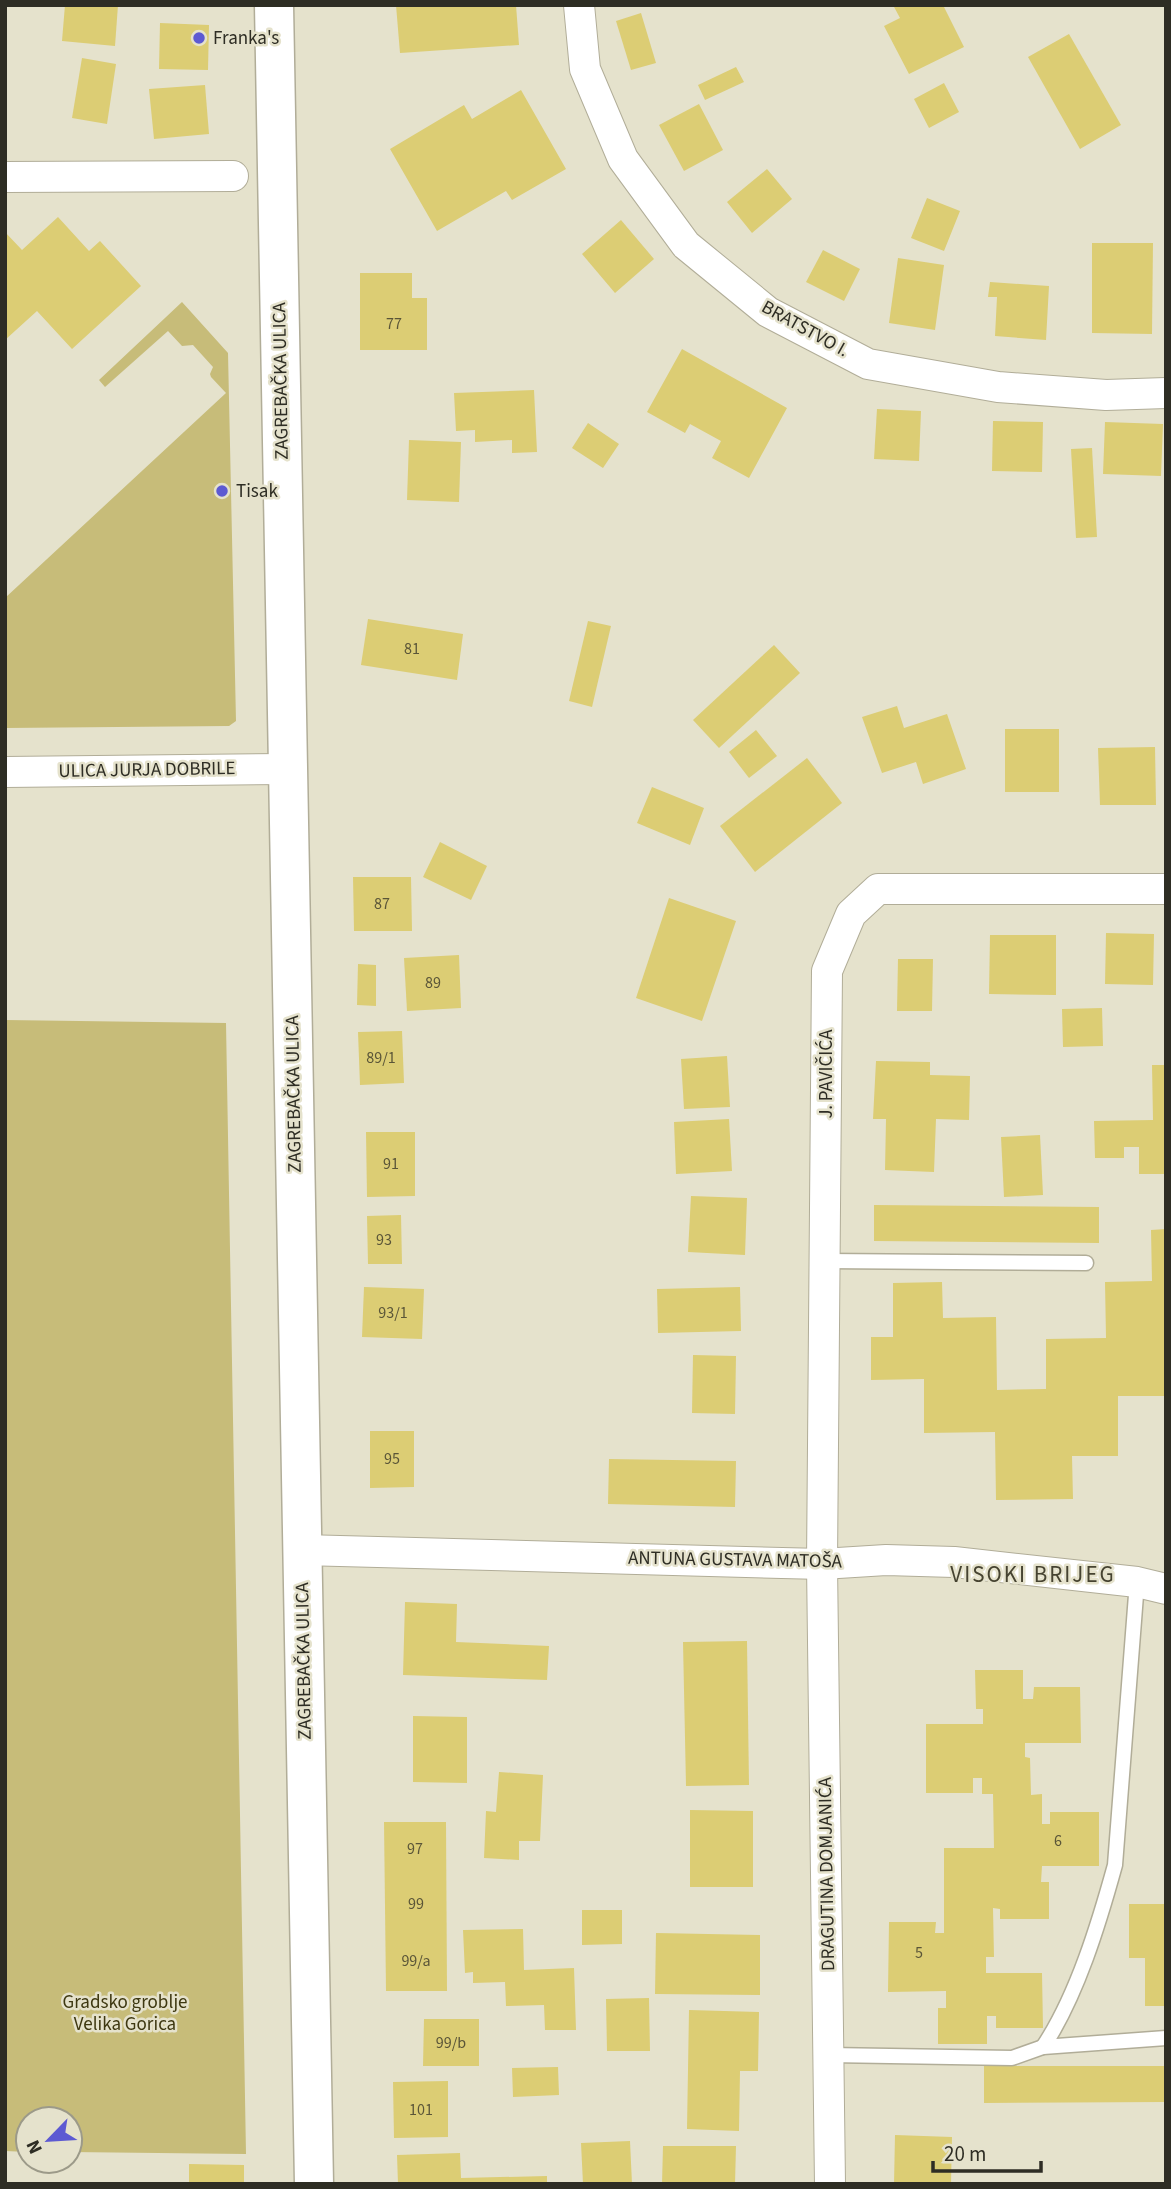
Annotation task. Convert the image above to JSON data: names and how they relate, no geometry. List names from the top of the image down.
{
  "streets": {
    "main road": ["ZAGREBAČKA ULICA"],
    "street": [
      "BRATSTVO I.",
      "ULICA JURJA DOBRILE",
      "J. PAVIČIĆA",
      "ANTUNA GUSTAVA MATOŠA",
      "DRAGUTINA DOMJANIĆA"
    ]
  },
  "crossings": [
    ["ZAGREBAČKA ULICA", "ULICA JURJA DOBRILE"],
    ["ZAGREBAČKA ULICA", "ANTUNA GUSTAVA MATOŠA"],
    ["J. PAVIČIĆA", "ANTUNA GUSTAVA MATOŠA"],
    ["J. PAVIČIĆA", "DRAGUTINA DOMJANIĆA"],
    ["ANTUNA GUSTAVA MATOŠA", "DRAGUTINA DOMJANIĆA"]
  ],
  "districts": ["VISOKI BRIJEG"],
  "parks": ["Gradsko groblje Velika Gorica"],
  "places": ["Franka's", "Tisak"],
  "house_numbers": [
    "77",
    "81",
    "87",
    "89",
    "89/1",
    "91",
    "93",
    "93/1",
    "95",
    "6",
    "97",
    "99",
    "5",
    "99/a",
    "99/b",
    "101"
  ],
  "scale_bar": "20 m",
  "north": "bottom left"
}
